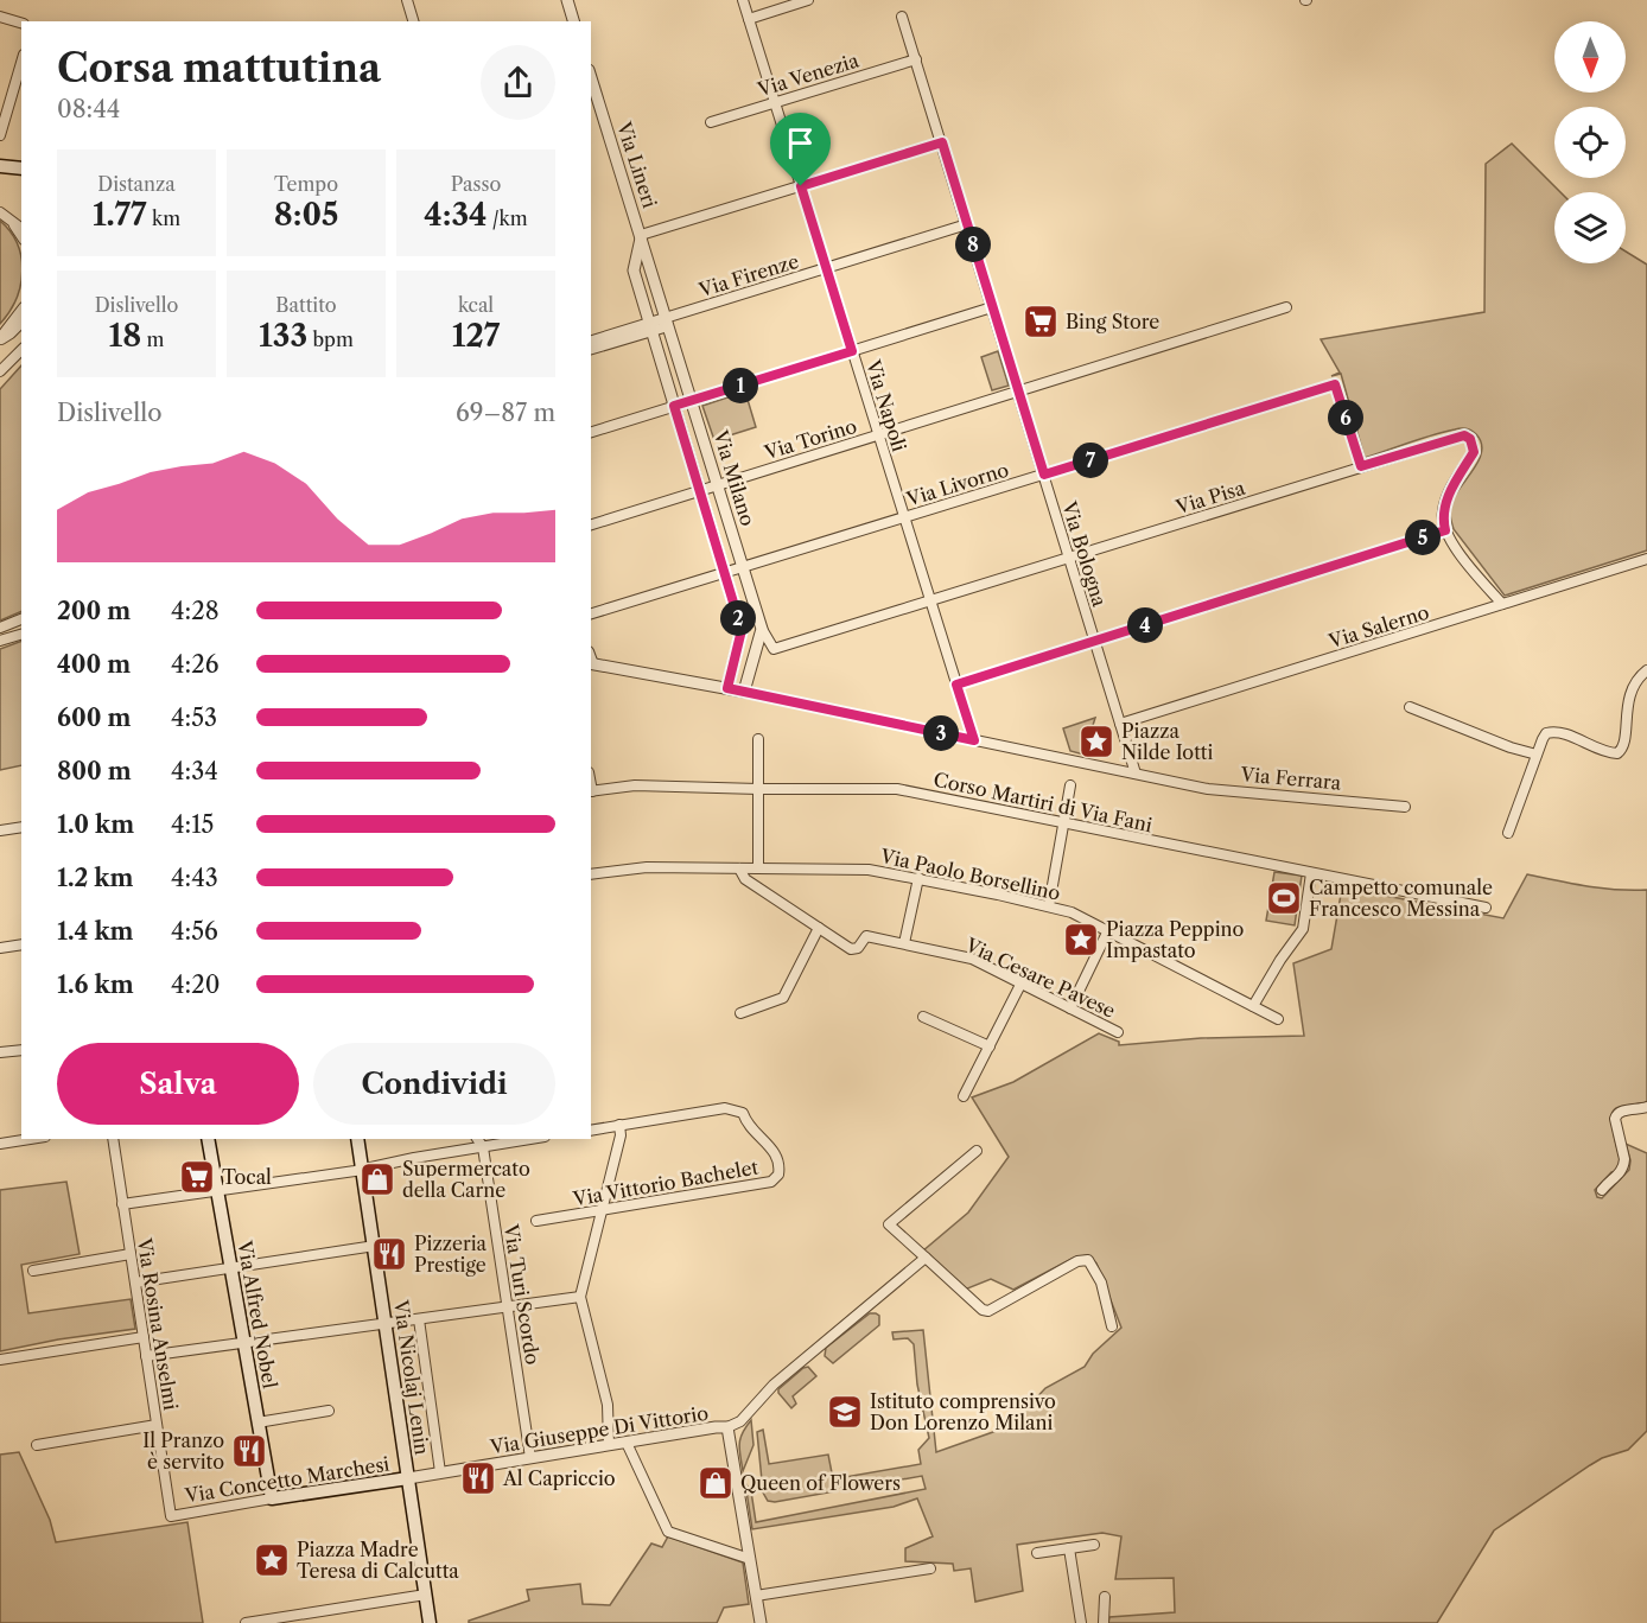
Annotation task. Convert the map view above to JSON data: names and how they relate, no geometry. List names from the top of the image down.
{
  "streets": {
    "main road": ["Via Alfred Nobel", "Via Nicolaj Lenin", "Via Concetto Marchesi"],
    "street": [
      "Via Venezia",
      "Via Lineri",
      "Via Firenze",
      "Via Napoli",
      "Via Torino",
      "Via Milano",
      "Via Livorno",
      "Via Pisa",
      "Via Bologna",
      "Via Salerno",
      "Via Ferrara",
      "Corso Martiri di Via Fani",
      "Via Paolo Borsellino",
      "Via Cesare Pavese",
      "Via Vittorio Bachelet",
      "Via Turi Scordo",
      "Via Rosina Anselmi",
      "Via Giuseppe Di Vittorio"
    ]
  },
  "crossings": [
    ["Via Venezia", "Via Napoli"],
    ["Via Venezia", "Via Bologna"],
    ["Via Lineri", "Via Milano"],
    ["Via Firenze", "Via Napoli"],
    ["Via Firenze", "Via Milano"],
    ["Via Firenze", "Via Bologna"],
    ["Via Napoli", "Via Torino"],
    ["Via Napoli", "Via Livorno"],
    ["Via Napoli", "Via Pisa"],
    ["Via Napoli", "Via Ferrara"],
    ["Via Torino", "Via Milano"],
    ["Via Torino", "Via Bologna"],
    ["Via Milano", "Via Livorno"],
    ["Via Milano", "Via Pisa"],
    ["Via Milano", "Via Ferrara"],
    ["Via Livorno", "Via Pisa"],
    ["Via Livorno", "Via Bologna"],
    ["Via Pisa", "Via Bologna"],
    ["Via Bologna", "Via Salerno"],
    ["Via Bologna", "Via Ferrara"],
    ["Via Turi Scordo", "Via Giuseppe Di Vittorio"],
    ["Via Alfred Nobel", "Via Concetto Marchesi"],
    ["Via Rosina Anselmi", "Via Concetto Marchesi"],
    ["Via Nicolaj Lenin", "Via Giuseppe Di Vittorio"],
    ["Via Nicolaj Lenin", "Via Concetto Marchesi"],
    ["Via Giuseppe Di Vittorio", "Via Concetto Marchesi"]
  ],
  "places": {
    "supermarket": ["Bing Store", "Tocal"],
    "place": ["Piazza Nilde Iotti", "Piazza Peppino Impastato", "Piazza Madre Teresa di Calcutta"],
    "sports": ["Campetto comunale Francesco Messina"],
    "shop": ["Supermercato della Carne", "Queen of Flowers"],
    "restaurant": ["Pizzeria Prestige", "Il Pranzo è servito", "Al Capriccio"],
    "school or university": ["Istituto comprensivo Don Lorenzo Milani"]
  },
  "north": "bottom",
  "page": {
    "heading": ["Corsa mattutina", "08:44"],
    "stats": [
      ["Distanza", "1.77 km"],
      ["Tempo", "8:05"],
      ["Passo", "4:34 /km"],
      ["Dislivello", "18 m"],
      ["Battito", "133 bpm"],
      ["kcal", "127"]
    ],
    "pins": [
      "8",
      "1",
      "6",
      "7",
      "5",
      "2",
      "4",
      "3"
    ],
    "chart": ["Dislivello", "69–87 m"],
    "list": [
      {
        "name": "200 m",
        "note": "4:28"
      },
      {
        "name": "400 m",
        "note": "4:26"
      },
      {
        "name": "600 m",
        "note": "4:53"
      },
      {
        "name": "800 m",
        "note": "4:34"
      },
      {
        "name": "1.0 km",
        "note": "4:15"
      },
      {
        "name": "1.2 km",
        "note": "4:43"
      },
      {
        "name": "1.4 km",
        "note": "4:56"
      },
      {
        "name": "1.6 km",
        "note": "4:20"
      }
    ],
    "buttons": ["Salva", "Condividi"]
  }
}
